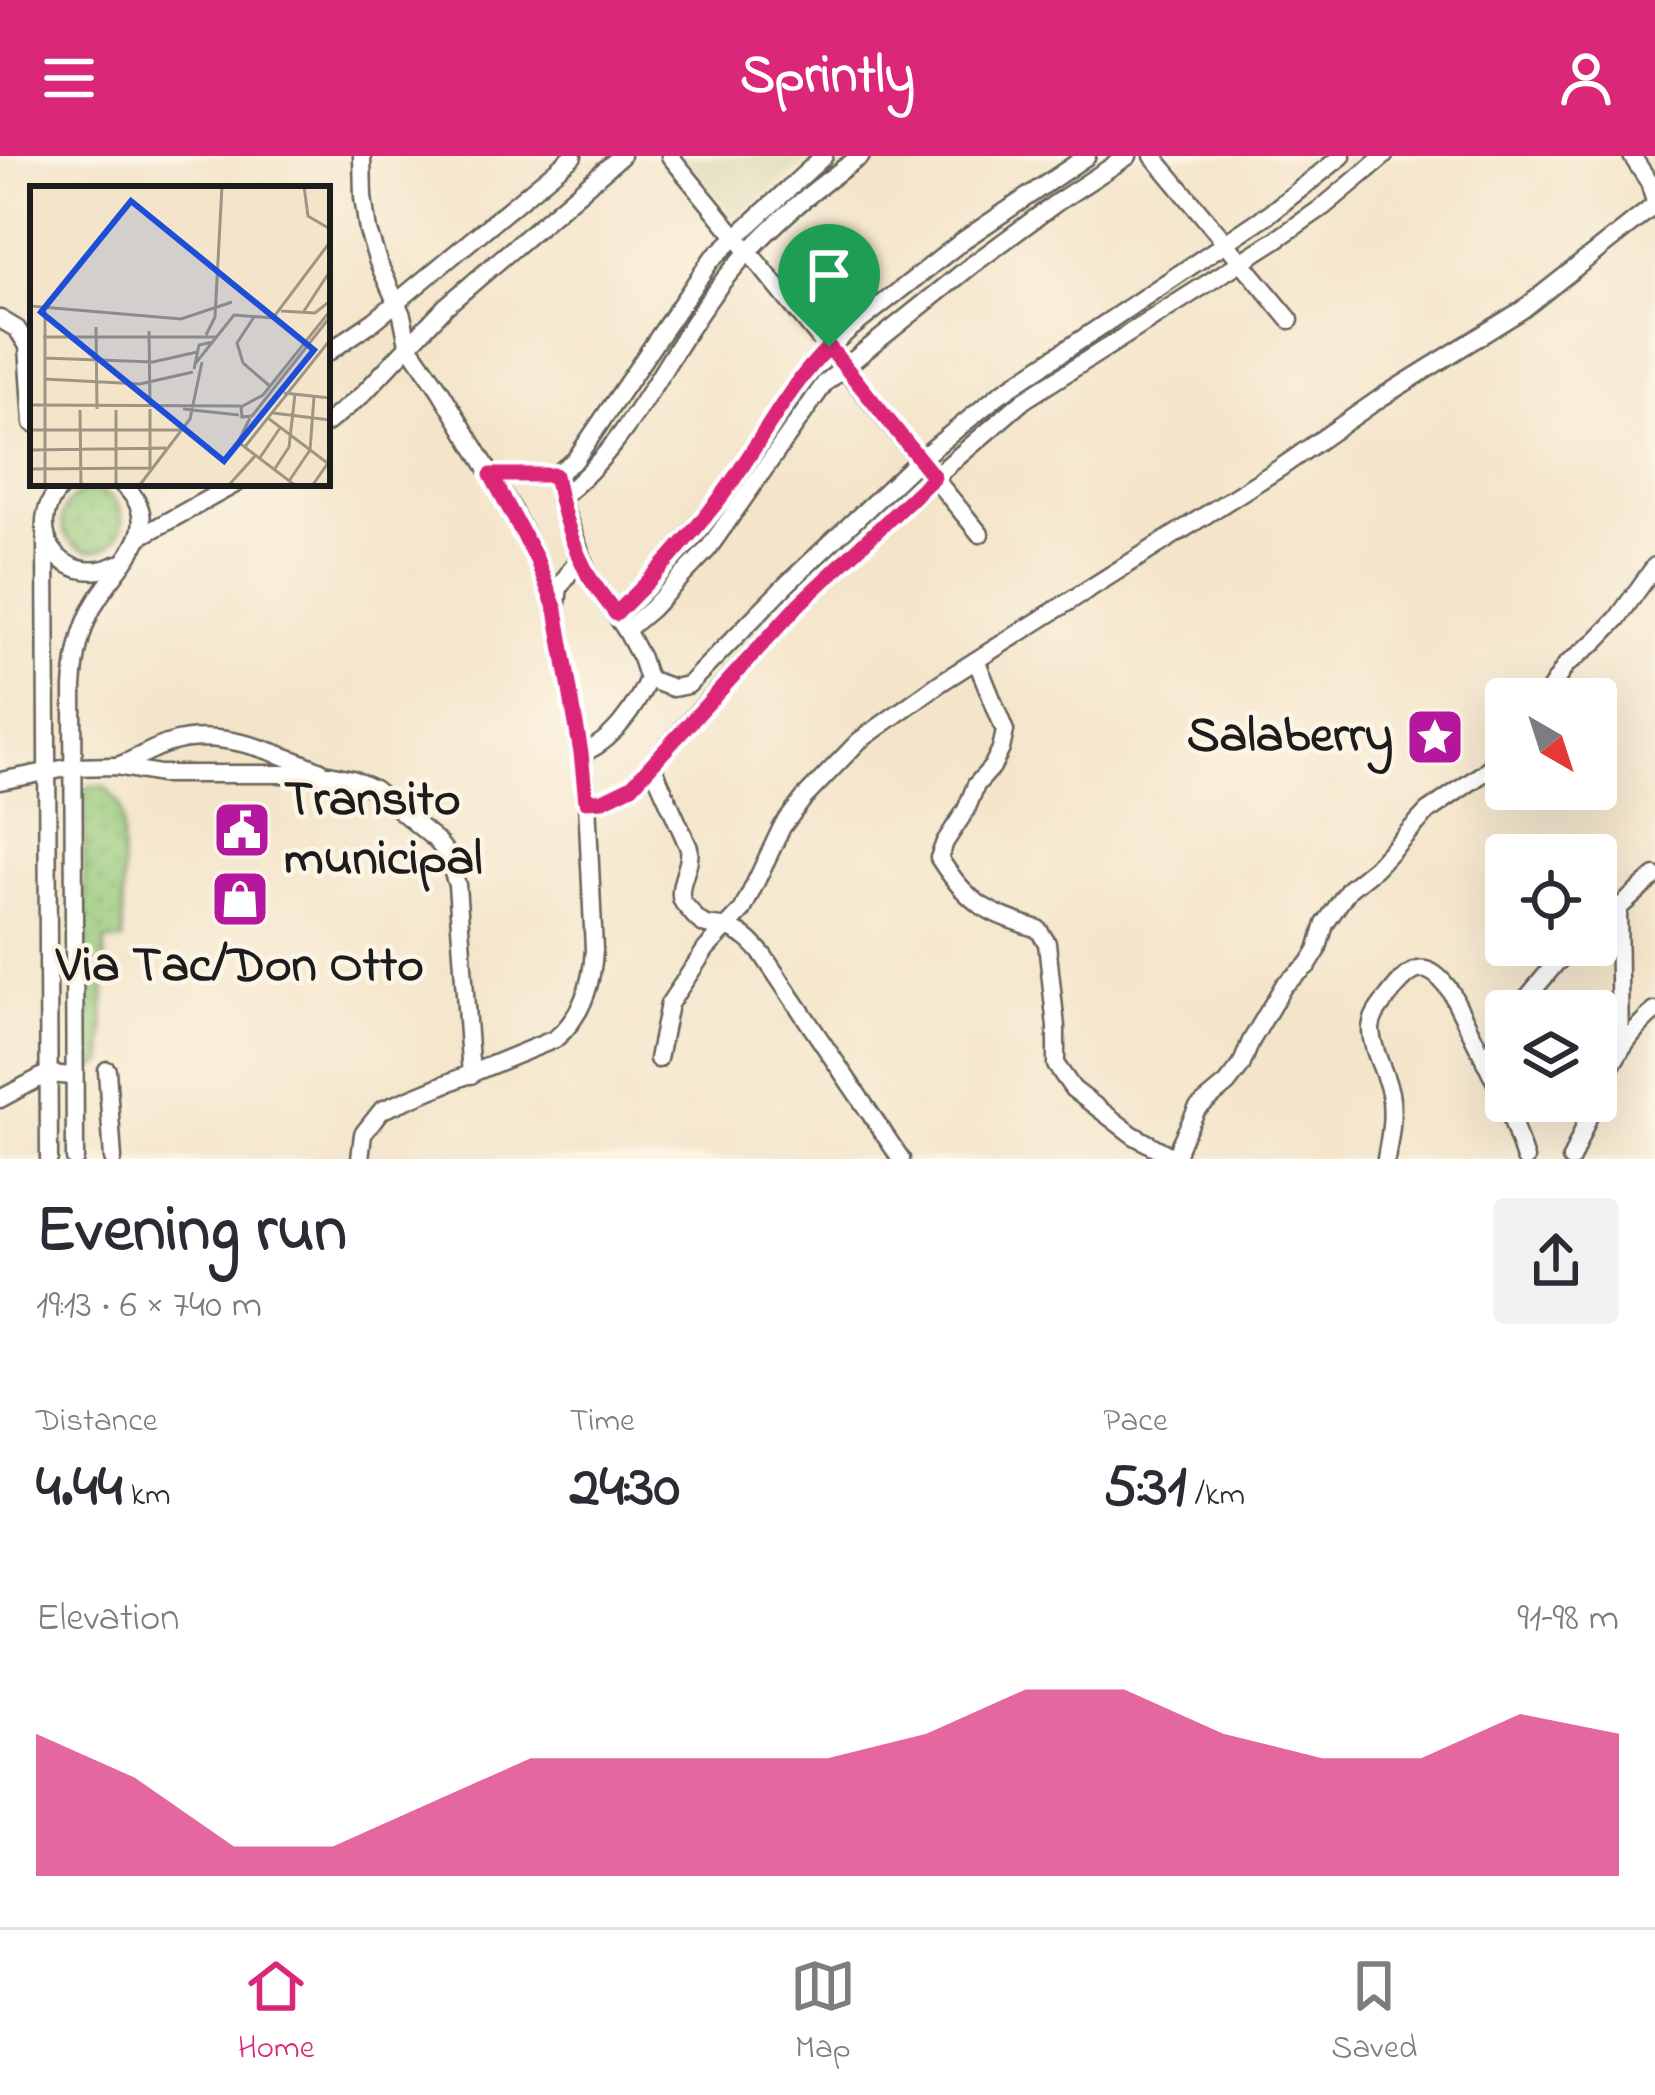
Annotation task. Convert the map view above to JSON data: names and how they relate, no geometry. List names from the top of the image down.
{
  "places": {
    "place": ["Salaberry"],
    "public building": ["Transito municipal"],
    "shop": ["Via Tac/Don Otto"]
  },
  "north": "bottom right",
  "page": {
    "header": "Sprintly",
    "heading": ["Evening run", "19:13 · 6 × 740 m"],
    "stats": [
      ["Distance", "4.44 km"],
      ["Time", "24:30"],
      ["Pace", "5:31 /km"]
    ],
    "chart": ["Elevation", "91–98 m"],
    "tabs": ["Home", "Map", "Saved"]
  }
}
